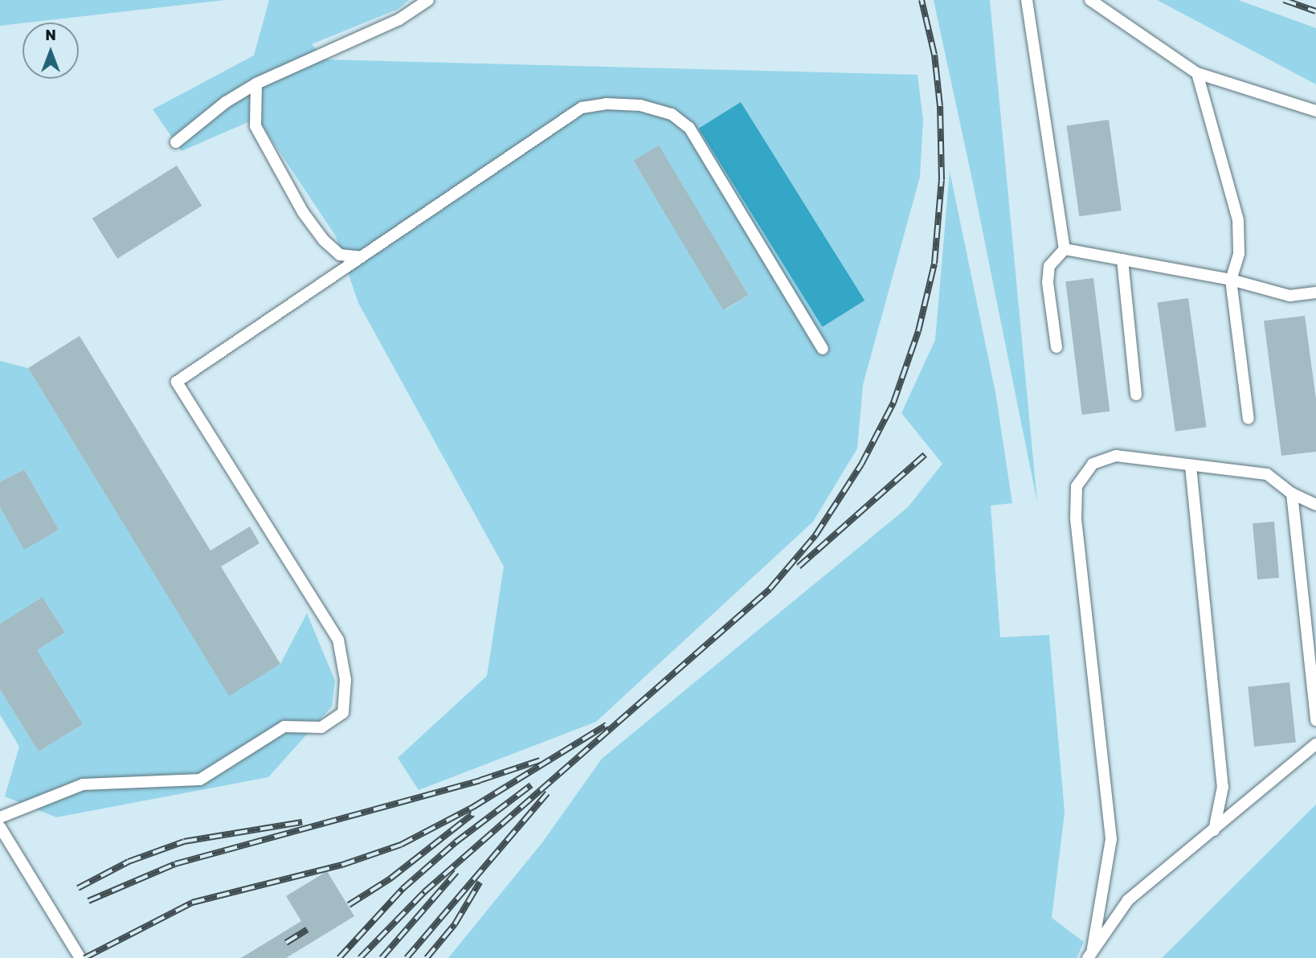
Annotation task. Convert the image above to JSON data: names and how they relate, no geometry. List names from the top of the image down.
{
  "north": "top"
}
